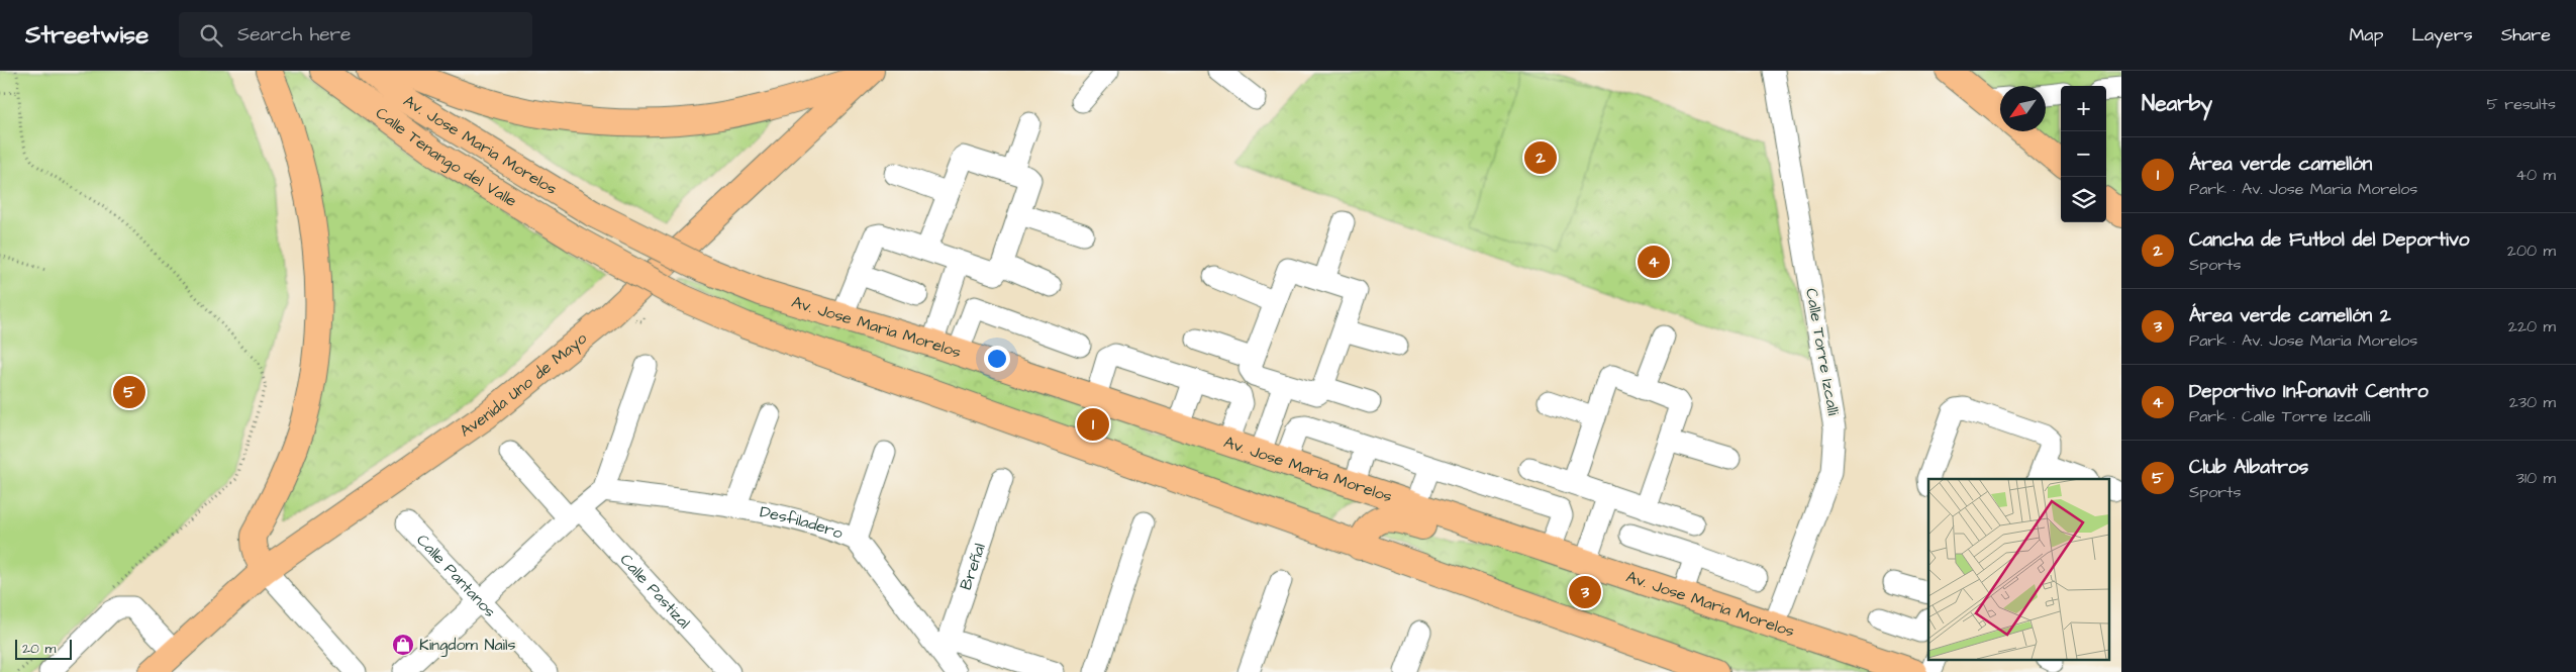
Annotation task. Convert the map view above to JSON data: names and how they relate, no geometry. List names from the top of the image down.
{
  "streets": {
    "main road": ["Av. Jose Maria Morelos", "Calle Tenango del Valle", "Avenida Uno de Mayo"],
    "street": [
      "Calle Torre Izcalli",
      "Desfiladero",
      "Breñal",
      "Calle Pantanos",
      "Calle Pastizal"
    ]
  },
  "crossings": [
    ["Av. Jose Maria Morelos", "Calle Torre Izcalli"],
    ["Desfiladero", "Breñal"]
  ],
  "places": {
    "shop": ["Kingdom Nails"]
  },
  "scale_bar": "20 m",
  "north": "bottom left",
  "page": {
    "header": "Streetwise",
    "search": "Search here",
    "nav": ["Map", "Layers", "Share"],
    "heading": ["Nearby", "5 results"],
    "map_buttons": ["+", "−"],
    "list": [
      {
        "mark": "1",
        "name": "Área verde camellón",
        "note": "Park · Av. Jose Maria Morelos",
        "value": "40 m"
      },
      {
        "mark": "2",
        "name": "Cancha de Futbol del Deportivo",
        "note": "Sports",
        "value": "200 m"
      },
      {
        "mark": "3",
        "name": "Área verde camellón 2",
        "note": "Park · Av. Jose Maria Morelos",
        "value": "220 m"
      },
      {
        "mark": "4",
        "name": "Deportivo Infonavit Centro",
        "note": "Park · Calle Torre Izcalli",
        "value": "230 m"
      },
      {
        "mark": "5",
        "name": "Club Albatros",
        "note": "Sports",
        "value": "310 m"
      }
    ],
    "pins": [
      "2",
      "4",
      "5",
      "1",
      "3"
    ],
    "scale": "20 m"
  }
}
